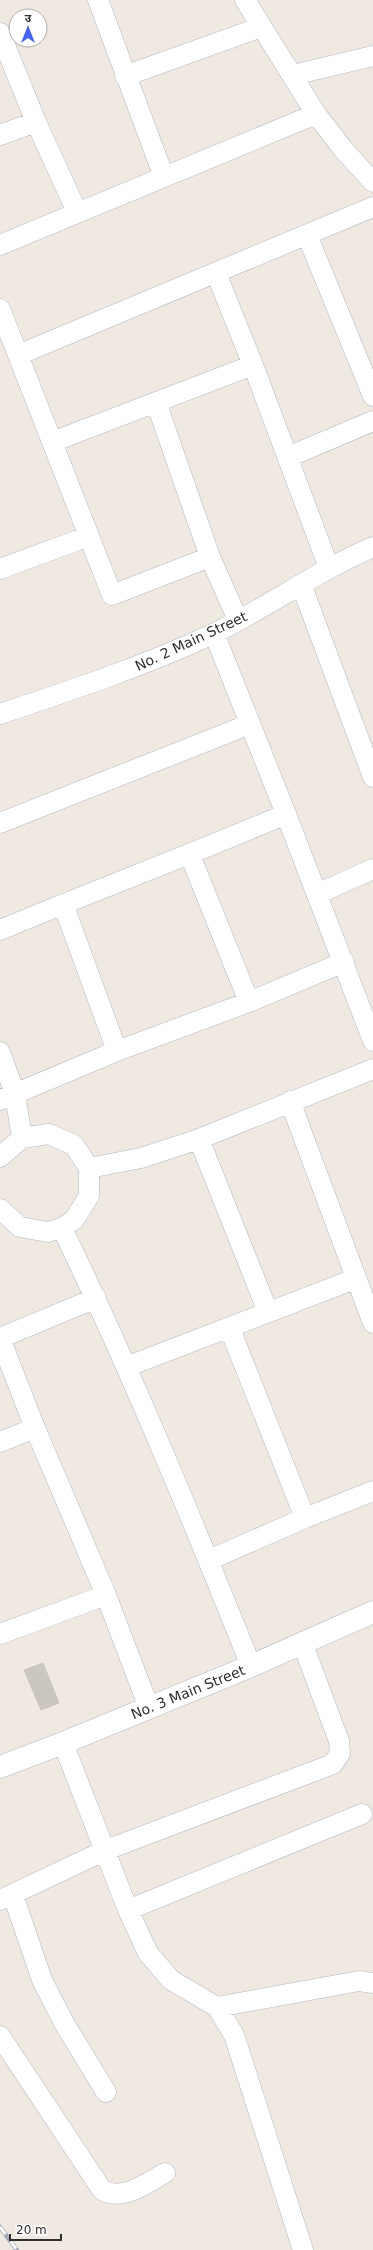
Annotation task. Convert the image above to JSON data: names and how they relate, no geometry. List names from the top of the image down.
{
  "streets": {
    "street": ["No. 2 Main Street", "No. 3 Main Street"]
  },
  "scale_bar": "20 m",
  "north": "top"
}
